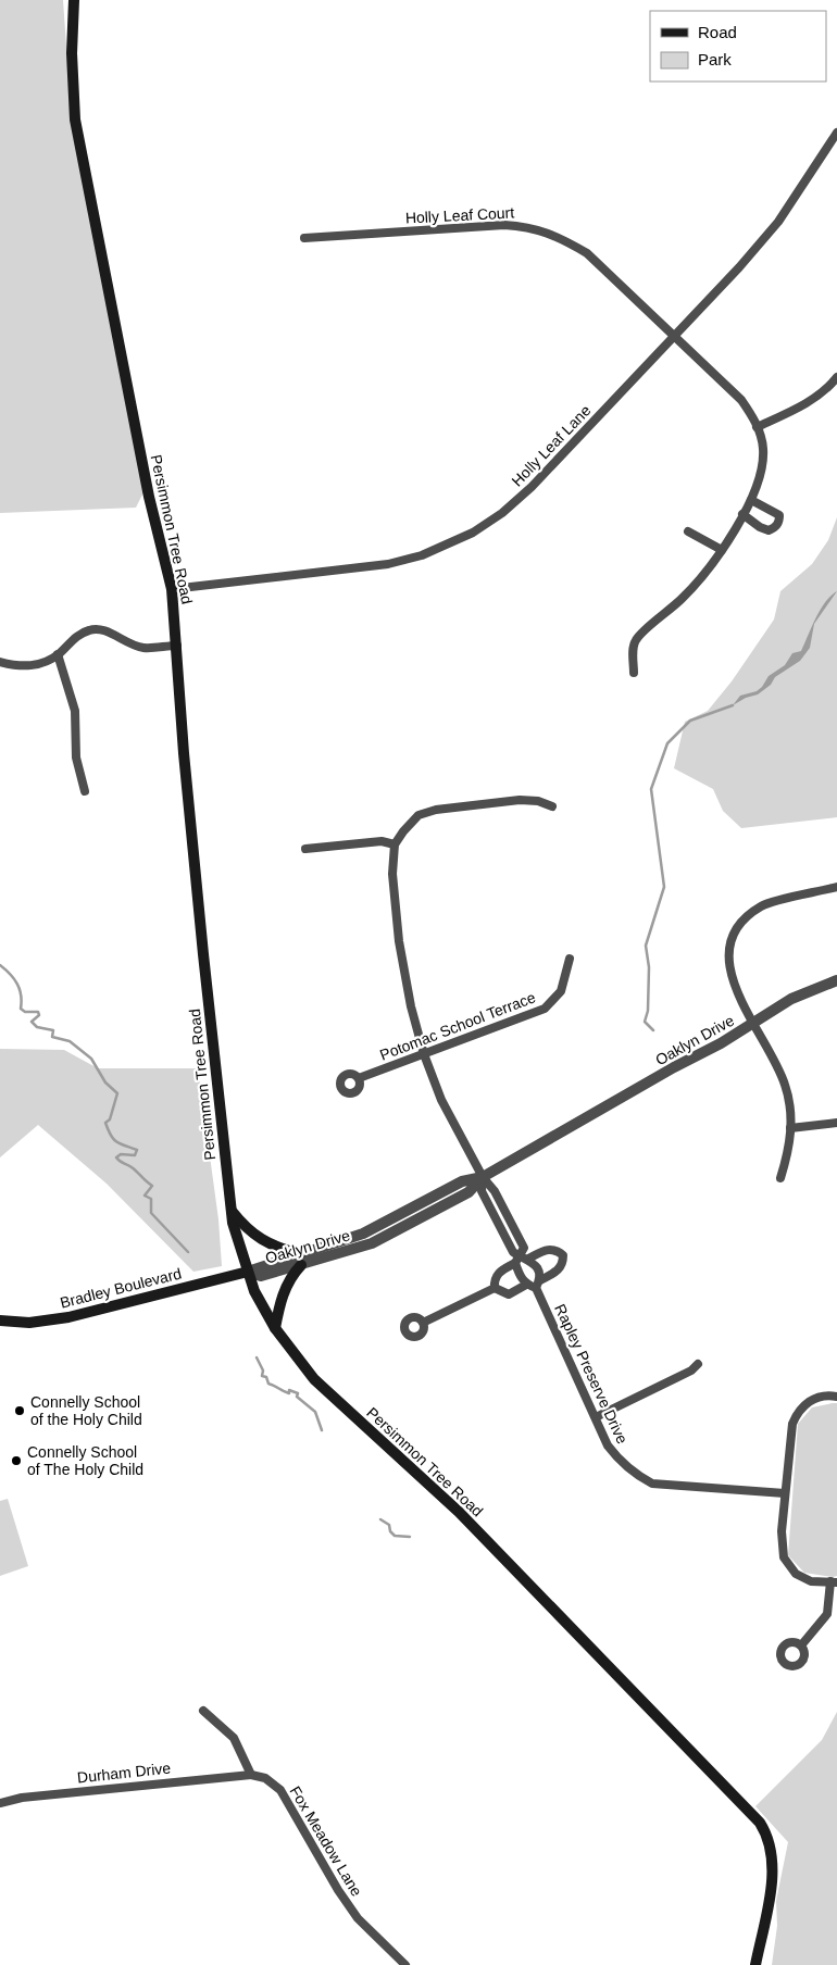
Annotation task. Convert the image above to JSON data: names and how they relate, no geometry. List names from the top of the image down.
{
  "streets": {
    "main road": ["Persimmon Tree Road", "Bradley Boulevard"],
    "street": [
      "Holly Leaf Court",
      "Holly Leaf Lane",
      "Potomac School Terrace",
      "Oaklyn Drive",
      "Rapley Preserve Drive",
      "Durham Drive",
      "Fox Meadow Lane"
    ]
  },
  "crossings": [
    ["Holly Leaf Court", "Holly Leaf Lane"],
    ["Holly Leaf Lane", "Persimmon Tree Road"],
    ["Persimmon Tree Road", "Oaklyn Drive"],
    ["Persimmon Tree Road", "Bradley Boulevard"],
    ["Potomac School Terrace", "Rapley Preserve Drive"],
    ["Oaklyn Drive", "Bradley Boulevard"],
    ["Oaklyn Drive", "Rapley Preserve Drive"],
    ["Durham Drive", "Fox Meadow Lane"]
  ],
  "places": ["Connelly School of the Holy Child", "Connelly School of The Holy Child"],
  "legend": ["Road", "Park"]
}
